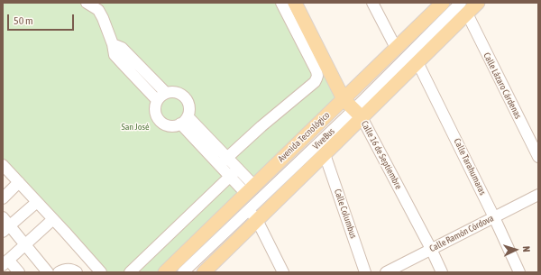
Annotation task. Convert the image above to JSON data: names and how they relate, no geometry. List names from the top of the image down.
{
  "streets": {
    "main road": ["Avenida Tecnológico", "Calle 16 de Septiembre"],
    "street": [
      "Calle Lázaro Cárdenas",
      "ViveBus",
      "Calle Tarahumaras",
      "Calle Columbus",
      "Calle Ramón Córdova"
    ]
  },
  "crossings": [
    ["Calle Lázaro Cárdenas", "ViveBus"],
    ["Avenida Tecnológico", "Calle 16 de Septiembre"],
    ["ViveBus", "Calle 16 de Septiembre"],
    ["Calle 16 de Septiembre", "Calle Ramón Córdova"],
    ["Calle Tarahumaras", "Calle Ramón Córdova"]
  ],
  "parks": ["San José"],
  "scale_bar": "50 m",
  "north": "right"
}
